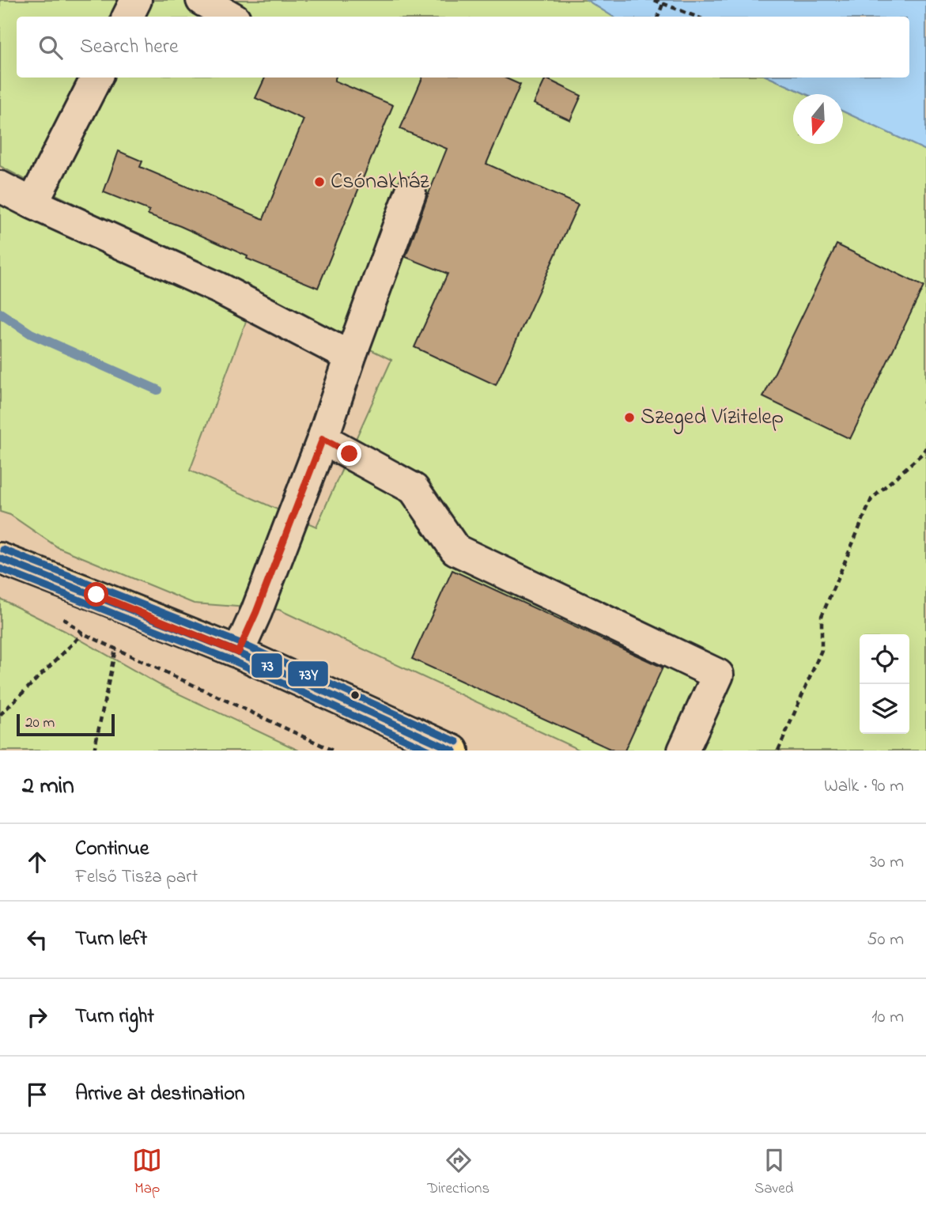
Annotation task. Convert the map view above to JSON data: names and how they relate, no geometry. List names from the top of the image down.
{
  "places": ["Csónakház", "Szeged Vízitelep"],
  "lines": ["transit line 73Y", "transit line 73"],
  "scale_bar": "20 m",
  "north": "bottom",
  "page": {
    "search": "Search here",
    "scale": "20 m",
    "heading": ["2 min", "Walk · 90 m"],
    "list": [
      ["Continue", "Felső Tisza part", "30 m"],
      ["Turn left", "50 m"],
      ["Turn right", "10 m"],
      "Arrive at destination"
    ],
    "nav": ["Map", "Directions", "Saved"]
  }
}
